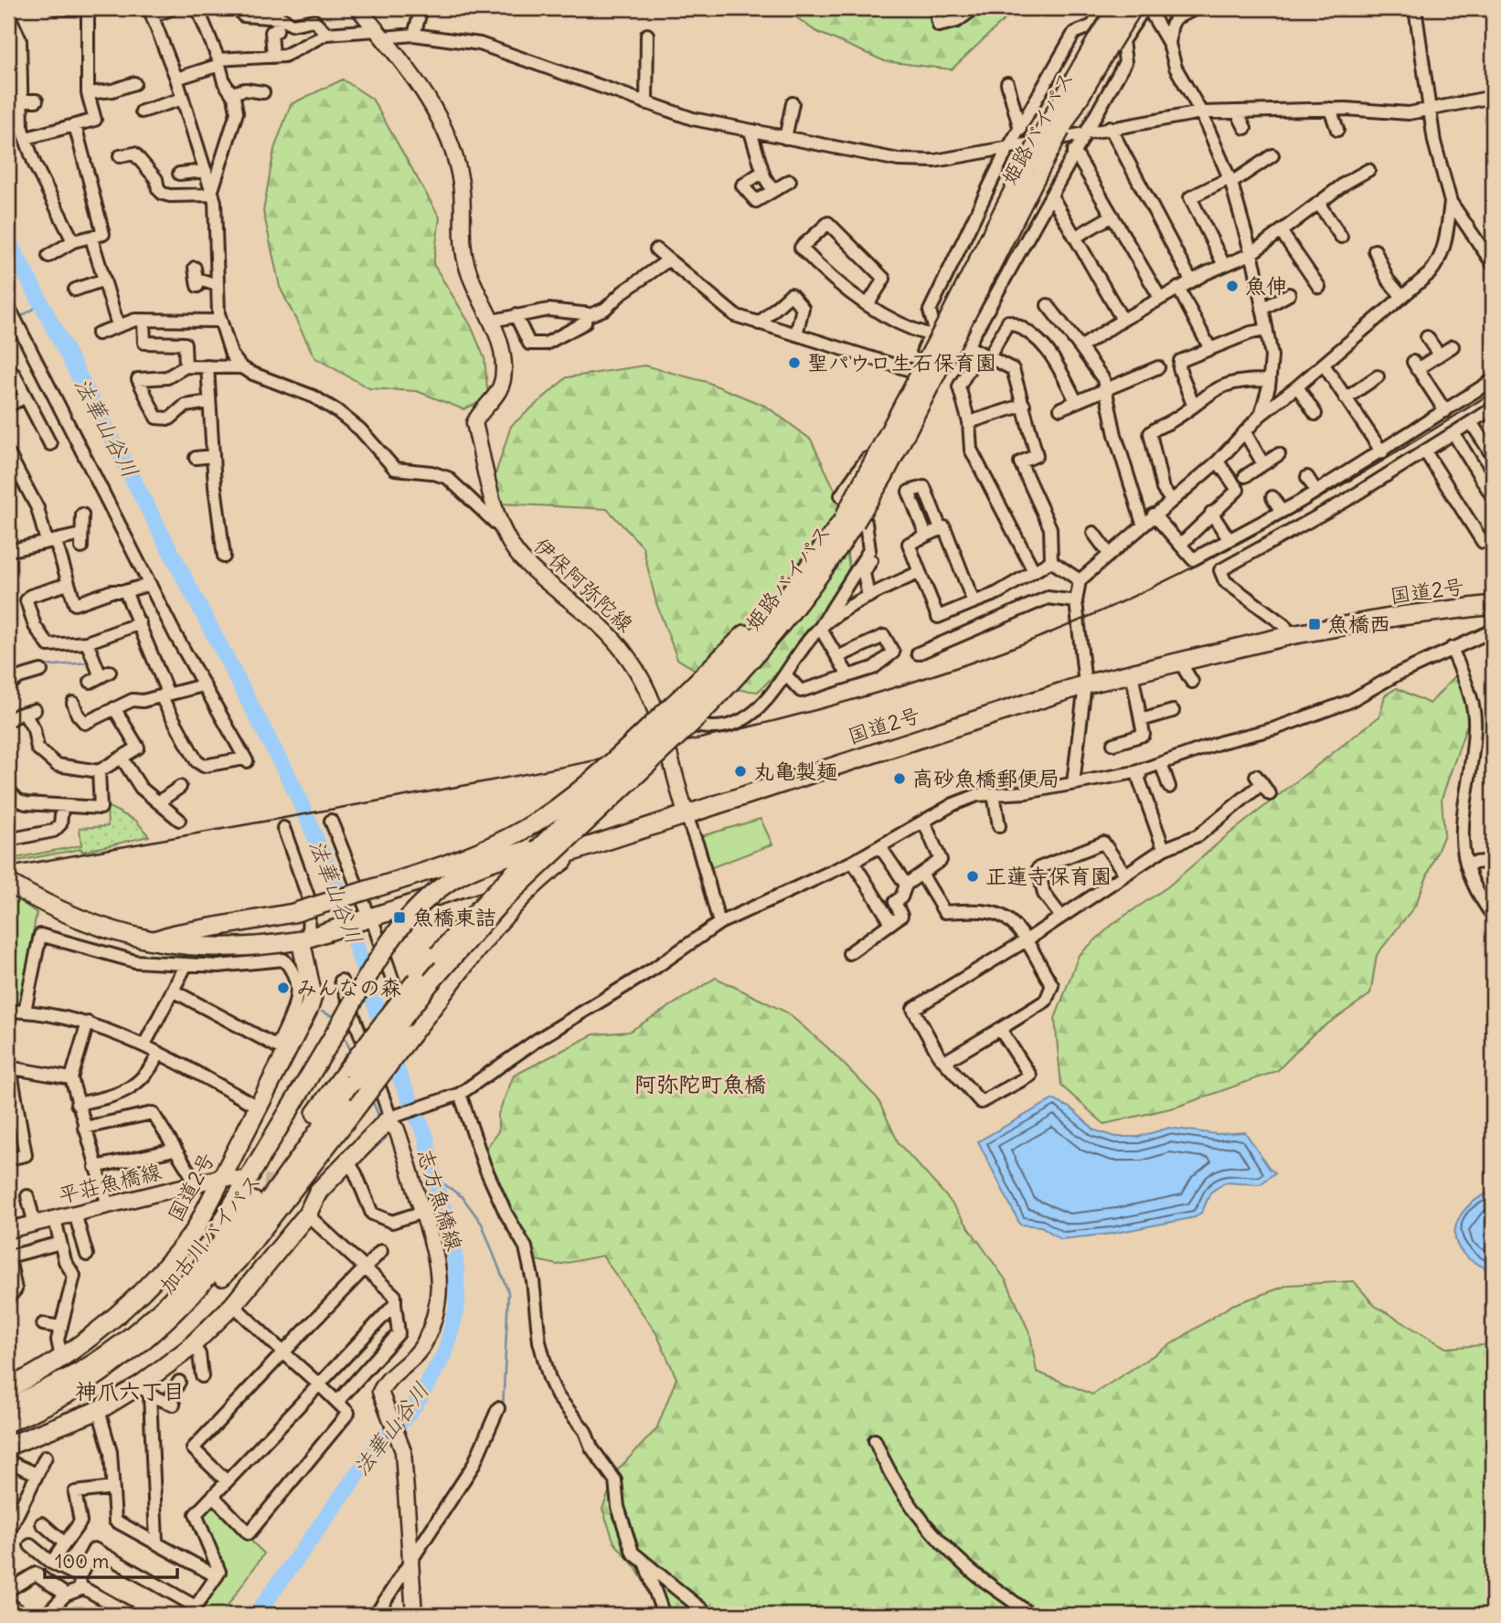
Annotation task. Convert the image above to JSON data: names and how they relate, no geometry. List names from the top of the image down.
{
  "streets": {
    "highway": ["姫路バイパス", "国道2号", "加古川バイパス"],
    "main road": ["伊保阿弥陀線", "平荘魚橋線", "志方魚橋線"]
  },
  "crossings": [
    ["姫路バイパス", "加古川バイパス"],
    ["伊保阿弥陀線", "国道2号"],
    ["国道2号", "平荘魚橋線"]
  ],
  "districts": ["阿弥陀町魚橋", "神爪六丁目"],
  "water": ["法華山谷川"],
  "places": {
    "other": [
      "魚伸",
      "聖パウロ生石保育園",
      "丸亀製麺",
      "高砂魚橋郵便局",
      "正蓮寺保育園",
      "みんなの森"
    ],
    "transit": ["魚橋西", "魚橋東詰"]
  },
  "scale_bar": "100 m"
}
